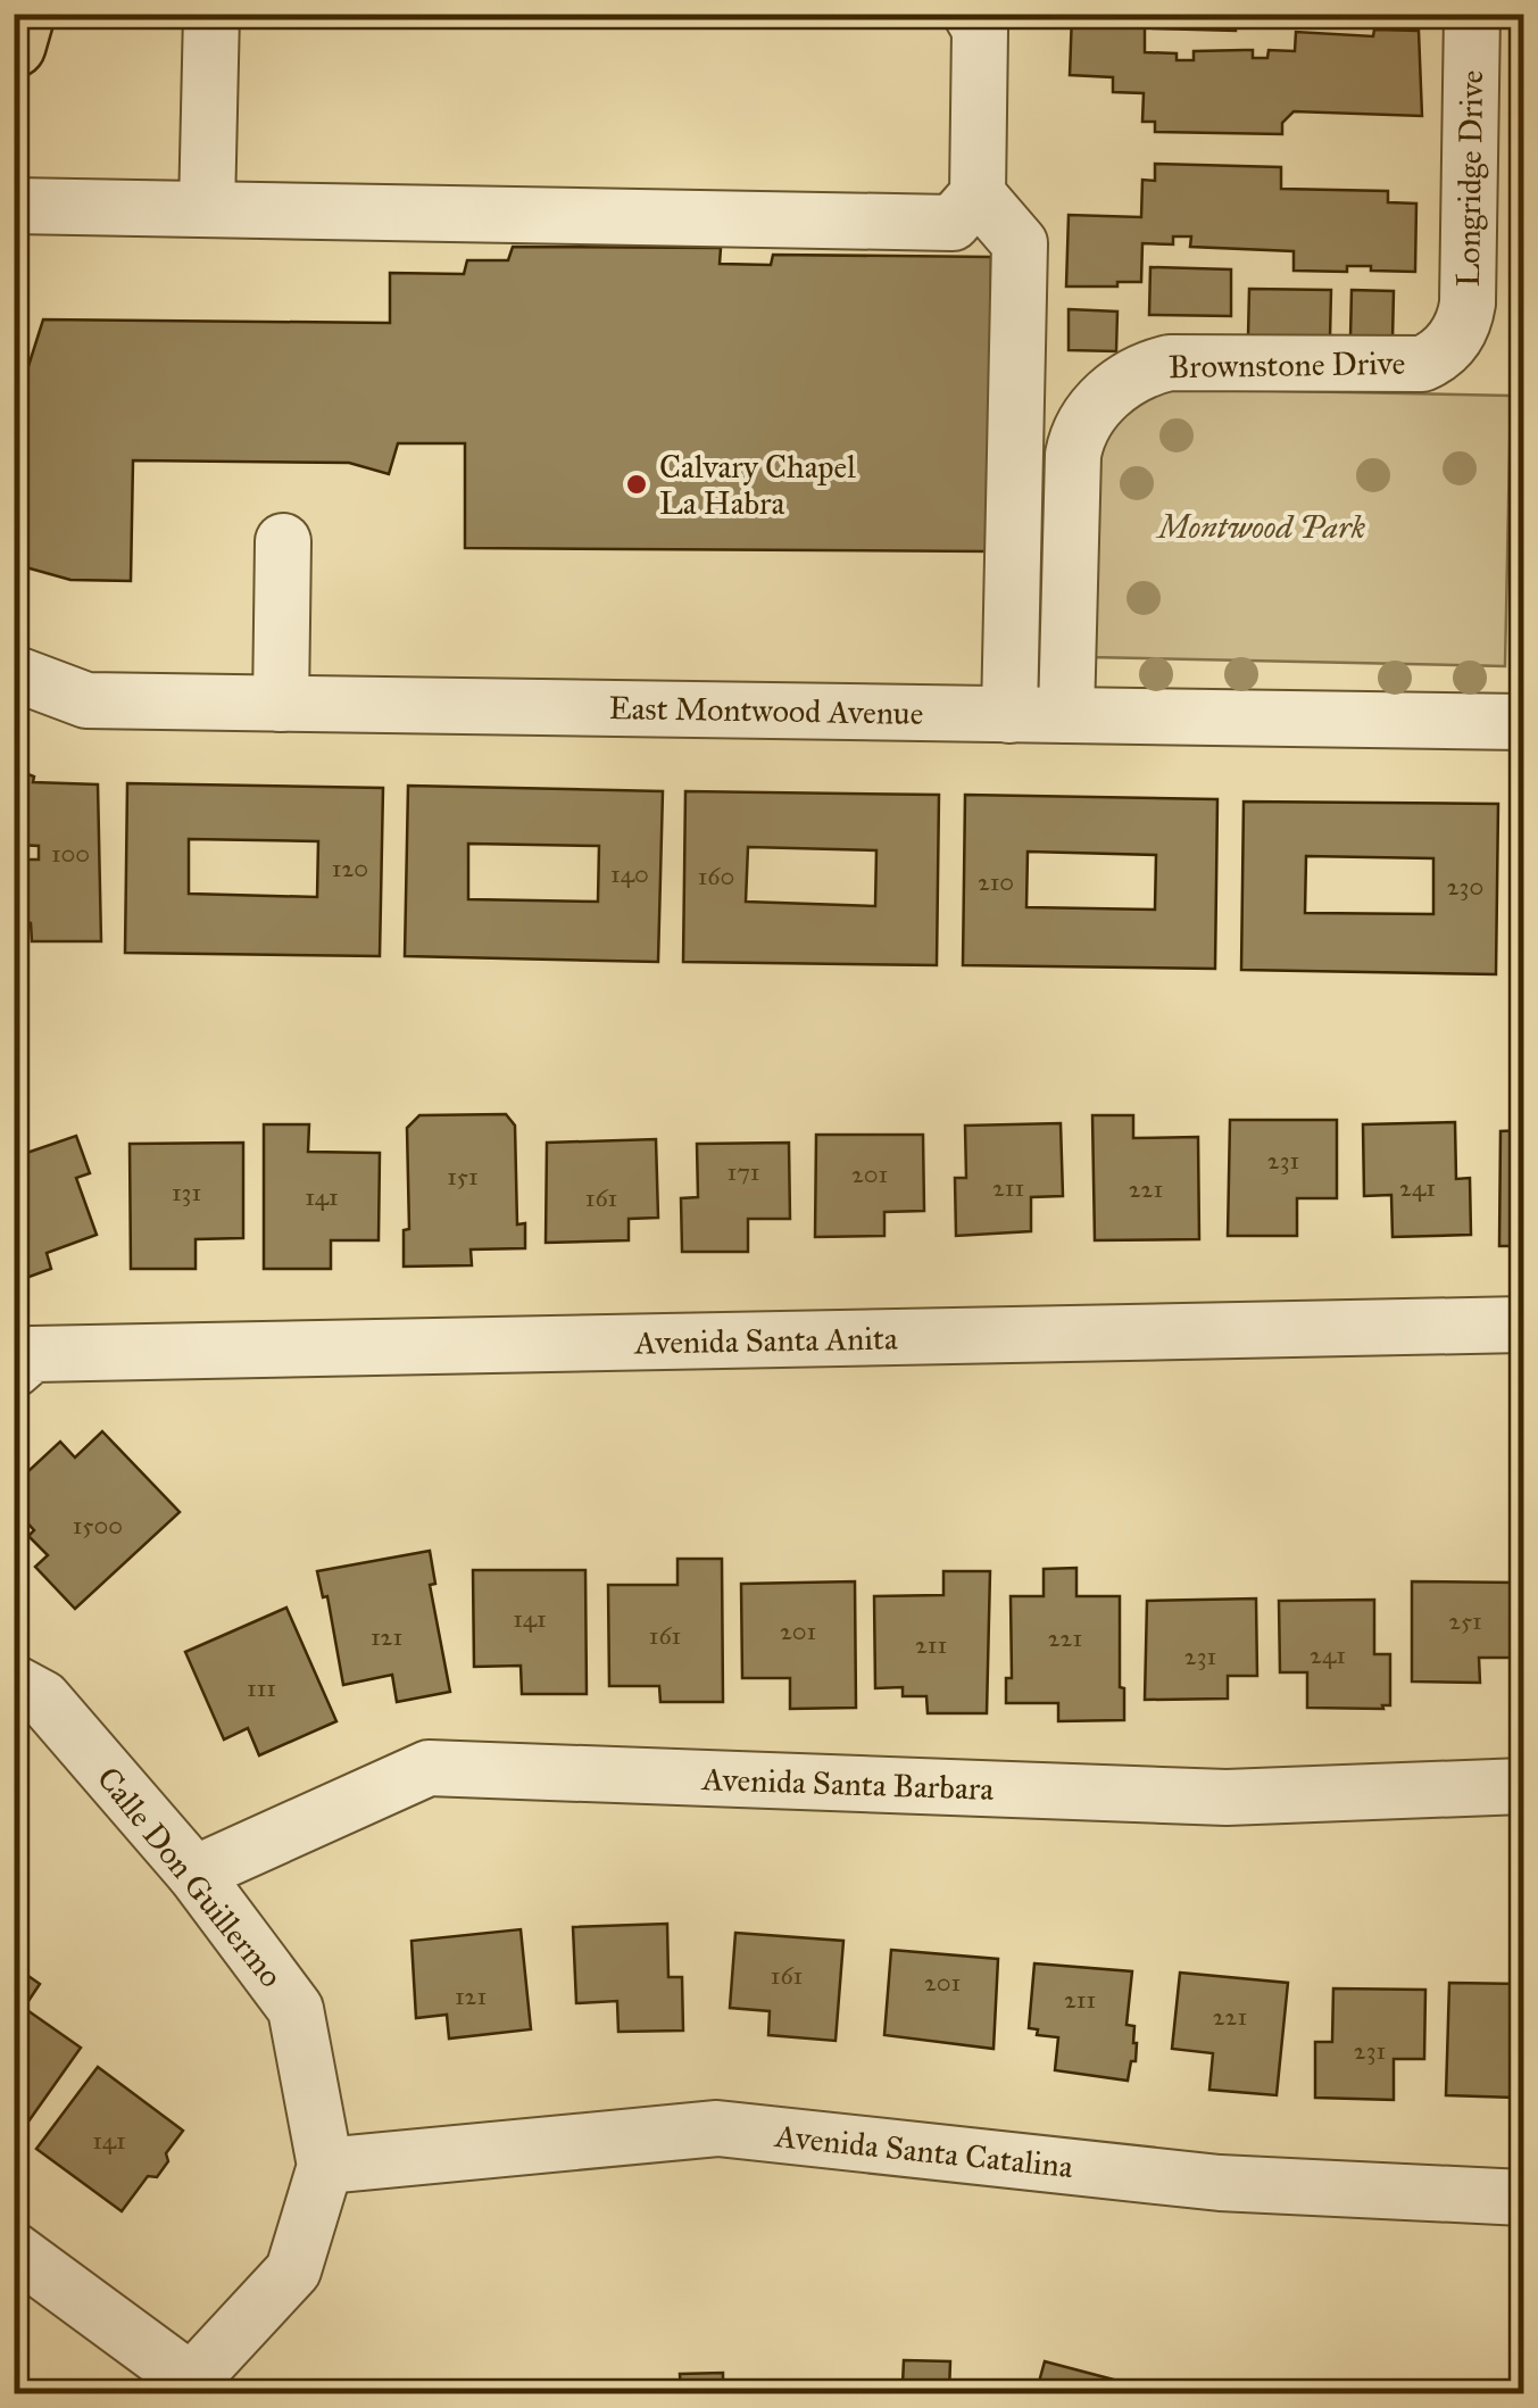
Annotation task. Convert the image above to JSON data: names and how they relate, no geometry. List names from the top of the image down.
{
  "streets": {
    "street": [
      "Longridge Drive",
      "Brownstone Drive",
      "East Montwood Avenue",
      "Avenida Santa Anita",
      "Avenida Santa Barbara",
      "Calle Don Guillermo",
      "Avenida Santa Catalina"
    ]
  },
  "crossings": [
    ["Longridge Drive", "Brownstone Drive"],
    ["Brownstone Drive", "East Montwood Avenue"],
    ["Avenida Santa Barbara", "Calle Don Guillermo"],
    ["Calle Don Guillermo", "Avenida Santa Catalina"]
  ],
  "parks": ["Montwood Park"],
  "places": ["Calvary Chapel La Habra"],
  "house_numbers": [
    "100",
    "120",
    "140",
    "160",
    "210",
    "230",
    "231",
    "171",
    "201",
    "151",
    "211",
    "241",
    "221",
    "131",
    "141",
    "161",
    "1500",
    "141",
    "251",
    "201",
    "161",
    "121",
    "221",
    "211",
    "241",
    "231",
    "111",
    "161",
    "201",
    "121",
    "211",
    "221",
    "231",
    "141"
  ]
}
